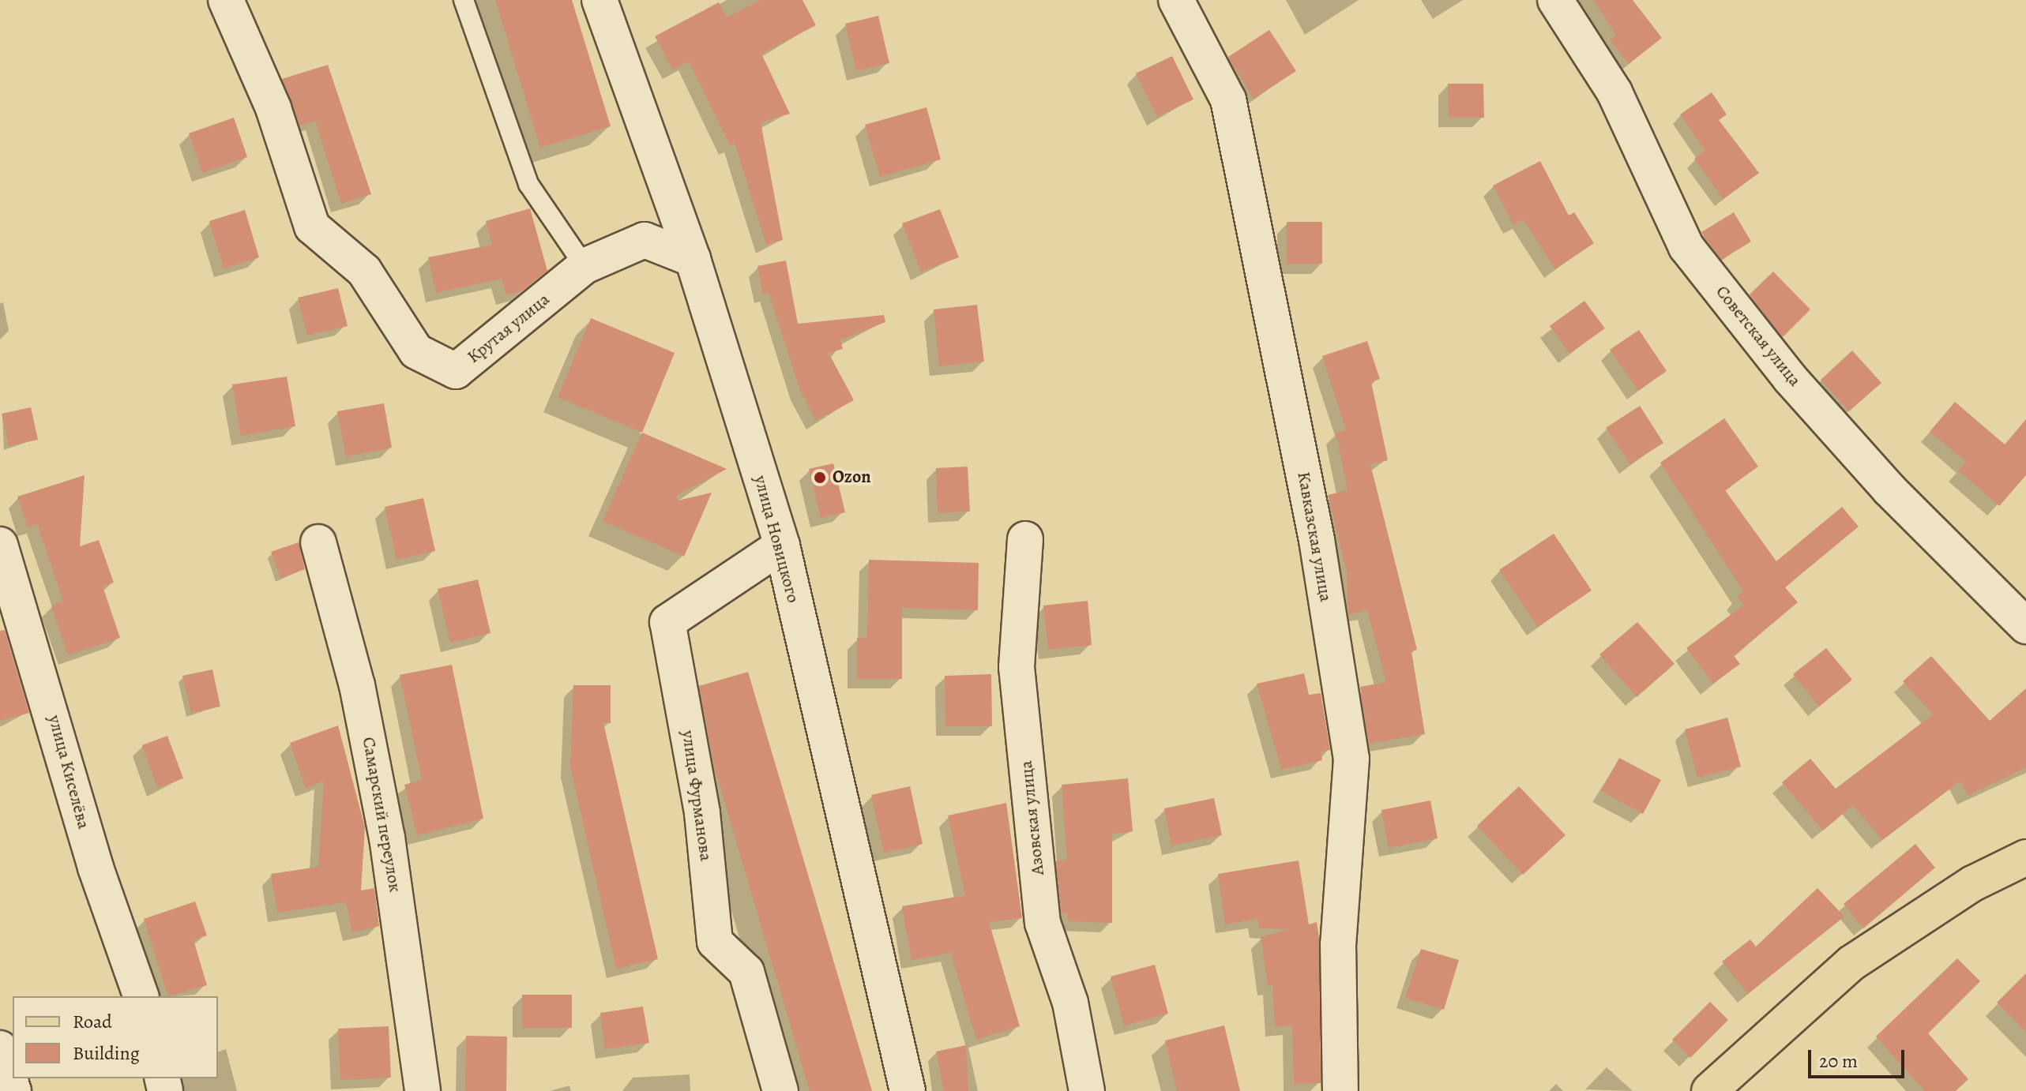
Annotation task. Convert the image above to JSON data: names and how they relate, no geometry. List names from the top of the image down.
{
  "streets": {
    "street": [
      "Крутая улица",
      "Советская улица",
      "Кавказская улица",
      "улица Новицкого",
      "улица Киселёва",
      "улица Фурманова",
      "Самарский переулок",
      "Азовская улица"
    ]
  },
  "crossings": [
    ["Крутая улица", "улица Новицкого"],
    ["улица Новицкого", "улица Фурманова"]
  ],
  "places": ["Ozon"],
  "legend": ["Road", "Building"],
  "scale_bar": "20 m"
}
